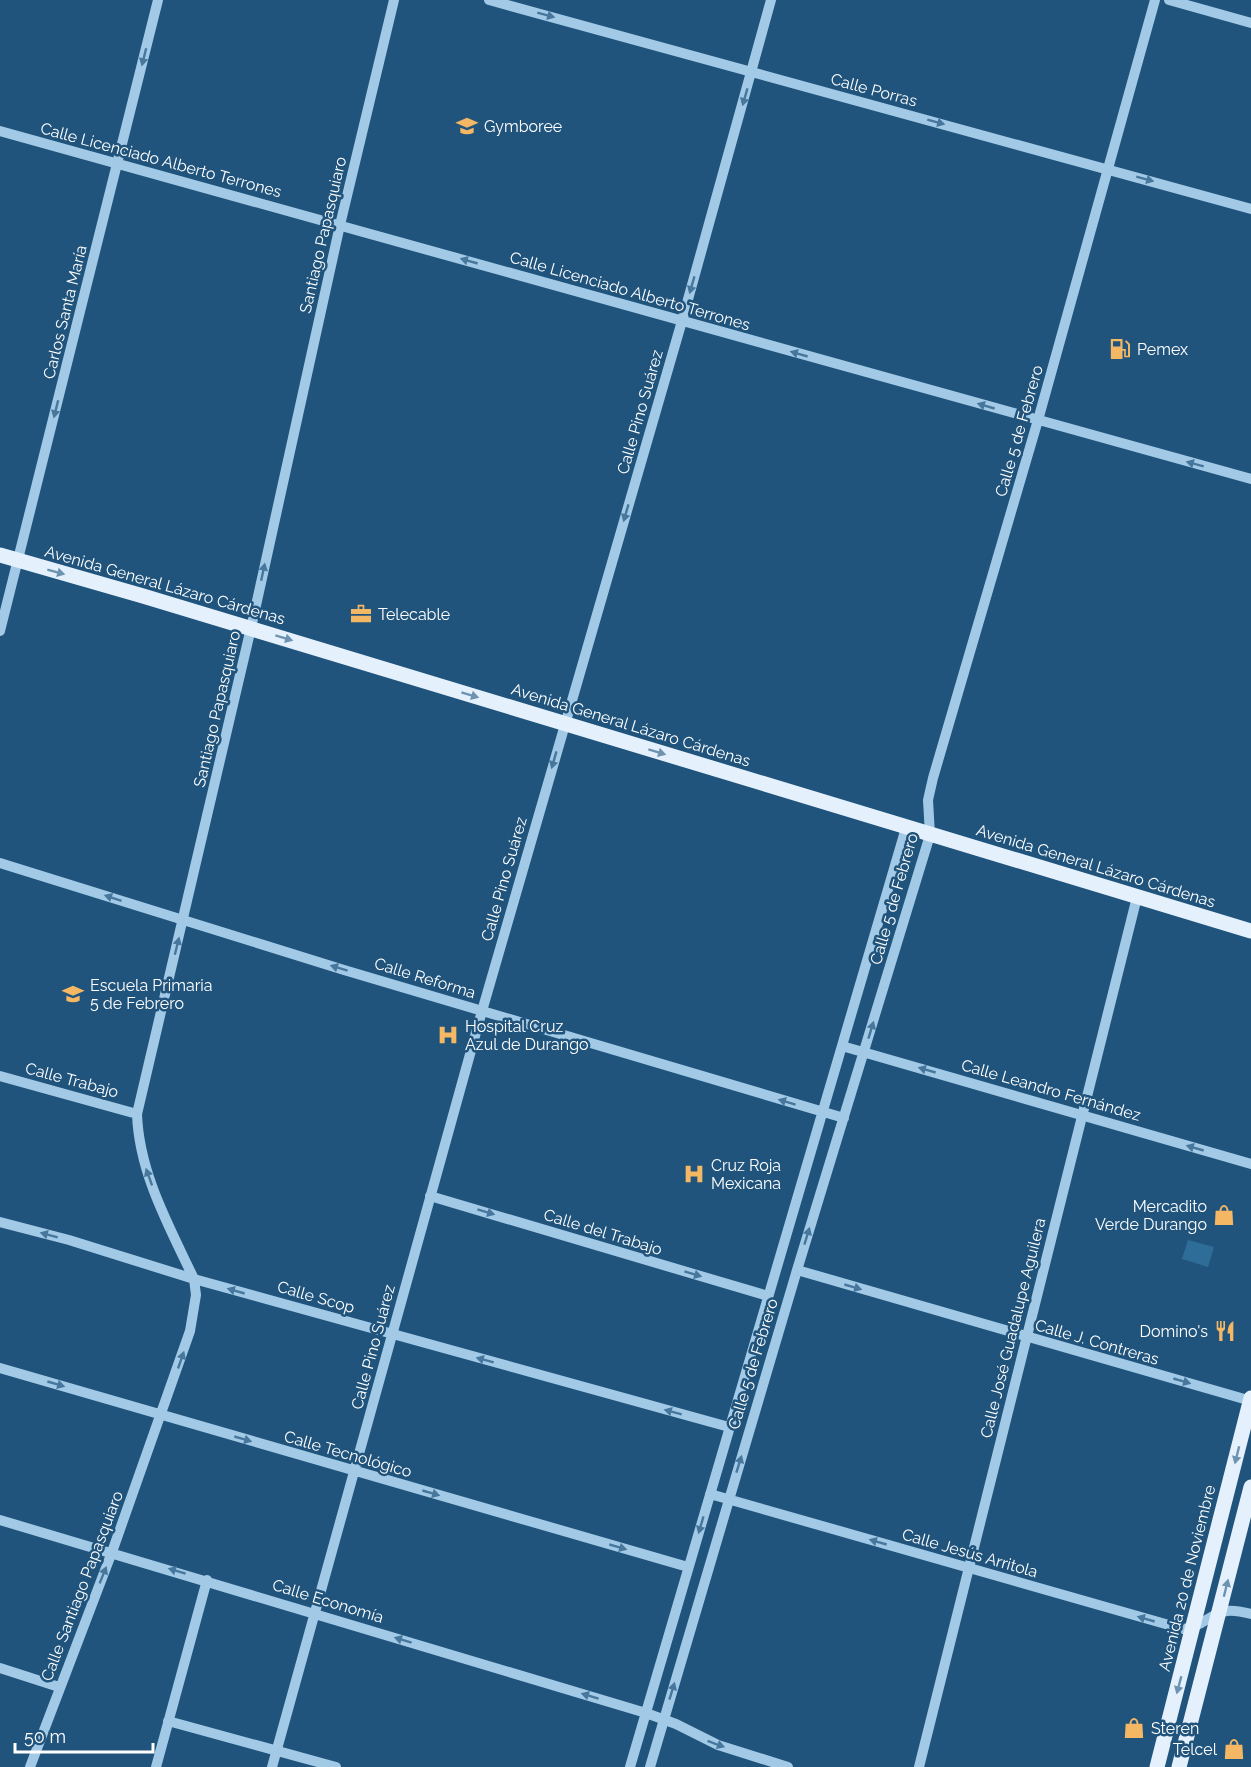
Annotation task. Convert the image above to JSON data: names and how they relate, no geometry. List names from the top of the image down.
{
  "streets": {
    "main road": ["Avenida General Lázaro Cárdenas", "Avenida 20 de Noviembre"],
    "street": [
      "Calle Porras",
      "Calle Licenciado Alberto Terrones",
      "Santiago Papasquiaro",
      "Carlos Santa María",
      "Calle Pino Suárez",
      "Calle 5 de Febrero",
      "Calle Reforma",
      "Calle Trabajo",
      "Calle Leandro Fernández",
      "Calle del Trabajo",
      "Calle Scop",
      "Calle José Guadalupe Aguilera",
      "Calle J. Contreras",
      "Calle Tecnológico",
      "Calle Jesús Arritola",
      "Calle Santiago Papasquiaro",
      "Calle Economía"
    ]
  },
  "crossings": [
    ["Calle Porras", "Calle Pino Suárez"],
    ["Calle Porras", "Calle 5 de Febrero"],
    ["Calle Licenciado Alberto Terrones", "Santiago Papasquiaro"],
    ["Calle Licenciado Alberto Terrones", "Carlos Santa María"],
    ["Calle Licenciado Alberto Terrones", "Calle Pino Suárez"],
    ["Calle Licenciado Alberto Terrones", "Calle 5 de Febrero"],
    ["Santiago Papasquiaro", "Avenida General Lázaro Cárdenas"],
    ["Santiago Papasquiaro", "Calle Reforma"],
    ["Santiago Papasquiaro", "Calle Trabajo"],
    ["Santiago Papasquiaro", "Calle Scop"],
    ["Santiago Papasquiaro", "Calle Tecnológico"],
    ["Santiago Papasquiaro", "Calle Santiago Papasquiaro"],
    ["Carlos Santa María", "Avenida General Lázaro Cárdenas"],
    ["Calle Pino Suárez", "Avenida General Lázaro Cárdenas"],
    ["Calle Pino Suárez", "Calle Reforma"],
    ["Calle Pino Suárez", "Calle del Trabajo"],
    ["Calle Pino Suárez", "Calle Scop"],
    ["Calle Pino Suárez", "Calle Tecnológico"],
    ["Calle Pino Suárez", "Calle Economía"],
    ["Calle 5 de Febrero", "Avenida General Lázaro Cárdenas"],
    ["Calle 5 de Febrero", "Calle Reforma"],
    ["Calle 5 de Febrero", "Calle Leandro Fernández"],
    ["Calle 5 de Febrero", "Calle del Trabajo"],
    ["Calle 5 de Febrero", "Calle Scop"],
    ["Calle 5 de Febrero", "Calle J. Contreras"],
    ["Calle 5 de Febrero", "Calle Tecnológico"],
    ["Calle 5 de Febrero", "Calle Jesús Arritola"],
    ["Calle 5 de Febrero", "Calle Economía"],
    ["Avenida General Lázaro Cárdenas", "Calle José Guadalupe Aguilera"],
    ["Calle Leandro Fernández", "Calle José Guadalupe Aguilera"],
    ["Calle José Guadalupe Aguilera", "Calle J. Contreras"],
    ["Calle José Guadalupe Aguilera", "Calle Jesús Arritola"],
    ["Calle J. Contreras", "Avenida 20 de Noviembre"],
    ["Calle Tecnológico", "Calle Santiago Papasquiaro"],
    ["Calle Jesús Arritola", "Avenida 20 de Noviembre"],
    ["Calle Santiago Papasquiaro", "Calle Economía"]
  ],
  "one_way": [
    "Calle Porras",
    "Calle Licenciado Alberto Terrones",
    "Santiago Papasquiaro",
    "Carlos Santa María",
    "Calle Pino Suárez",
    "Avenida General Lázaro Cárdenas",
    "Calle Reforma",
    "Calle Leandro Fernández",
    "Calle del Trabajo",
    "Calle Scop",
    "Calle J. Contreras",
    "Calle Tecnológico",
    "Calle Jesús Arritola",
    "Calle Santiago Papasquiaro"
  ],
  "places": {
    "school or university": ["Gymboree", "Escuela Primaria 5 de Febrero"],
    "fuel station": ["Pemex"],
    "office": ["Telecable"],
    "hospital": ["Hospital Cruz Azul de Durango", "Cruz Roja Mexicana"],
    "shop": ["Mercadito Verde Durango", "Steren", "Telcel"],
    "restaurant": ["Domino's"]
  },
  "scale_bar": "50 m"
}
